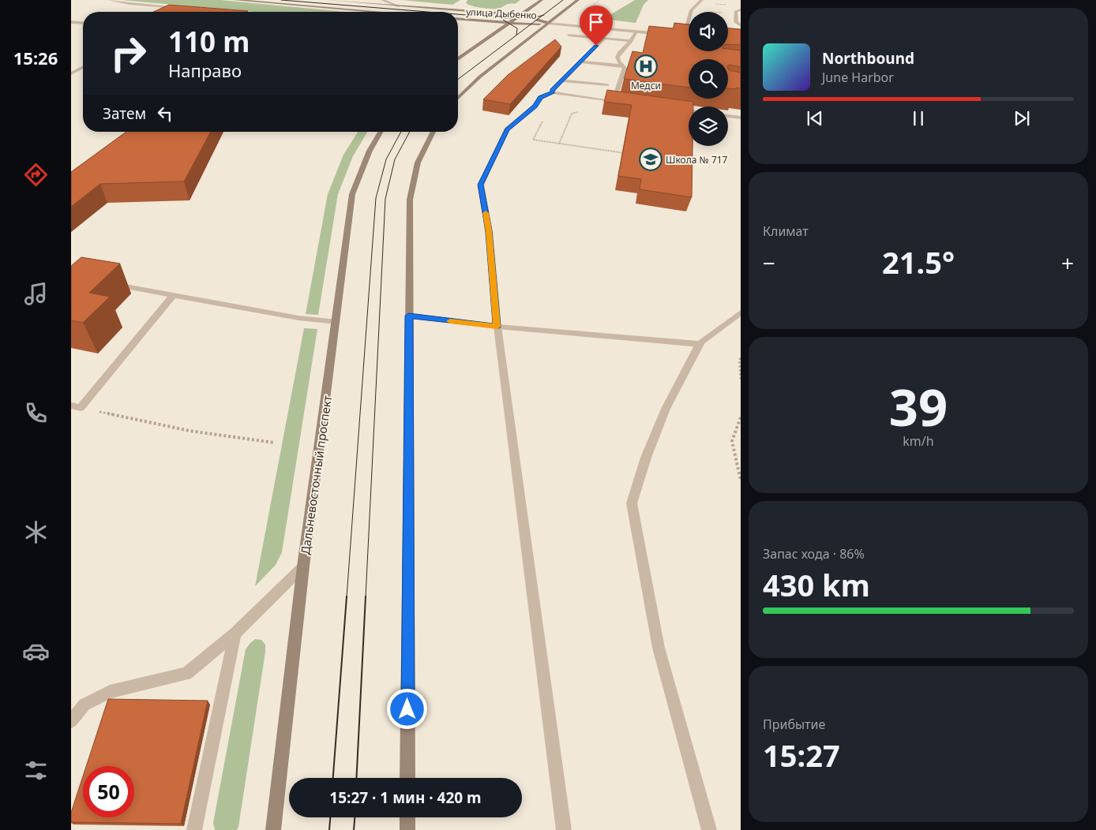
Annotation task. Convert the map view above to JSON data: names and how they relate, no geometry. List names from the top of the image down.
{
  "streets": {
    "main road": ["улица Дыбенко", "Дальневосточный проспект"]
  },
  "places": {
    "hospital": ["Медси"],
    "school or university": ["Школа № 717"]
  },
  "page": {
    "tabs": "15:26",
    "turn": ["110 m", "Направо"],
    "song": ["Northbound", "June Harbor"],
    "then": "Затем",
    "tile": [
      "Климат",
      ["39", "km/h"],
      ["Запас хода · 86%", "430 km"],
      ["Прибытие", "15:27"]
    ],
    "heat": ["−", "21.5°", "+"],
    "limit": "50",
    "trip": "15:27 · 1 мин · 420 m"
  }
}
